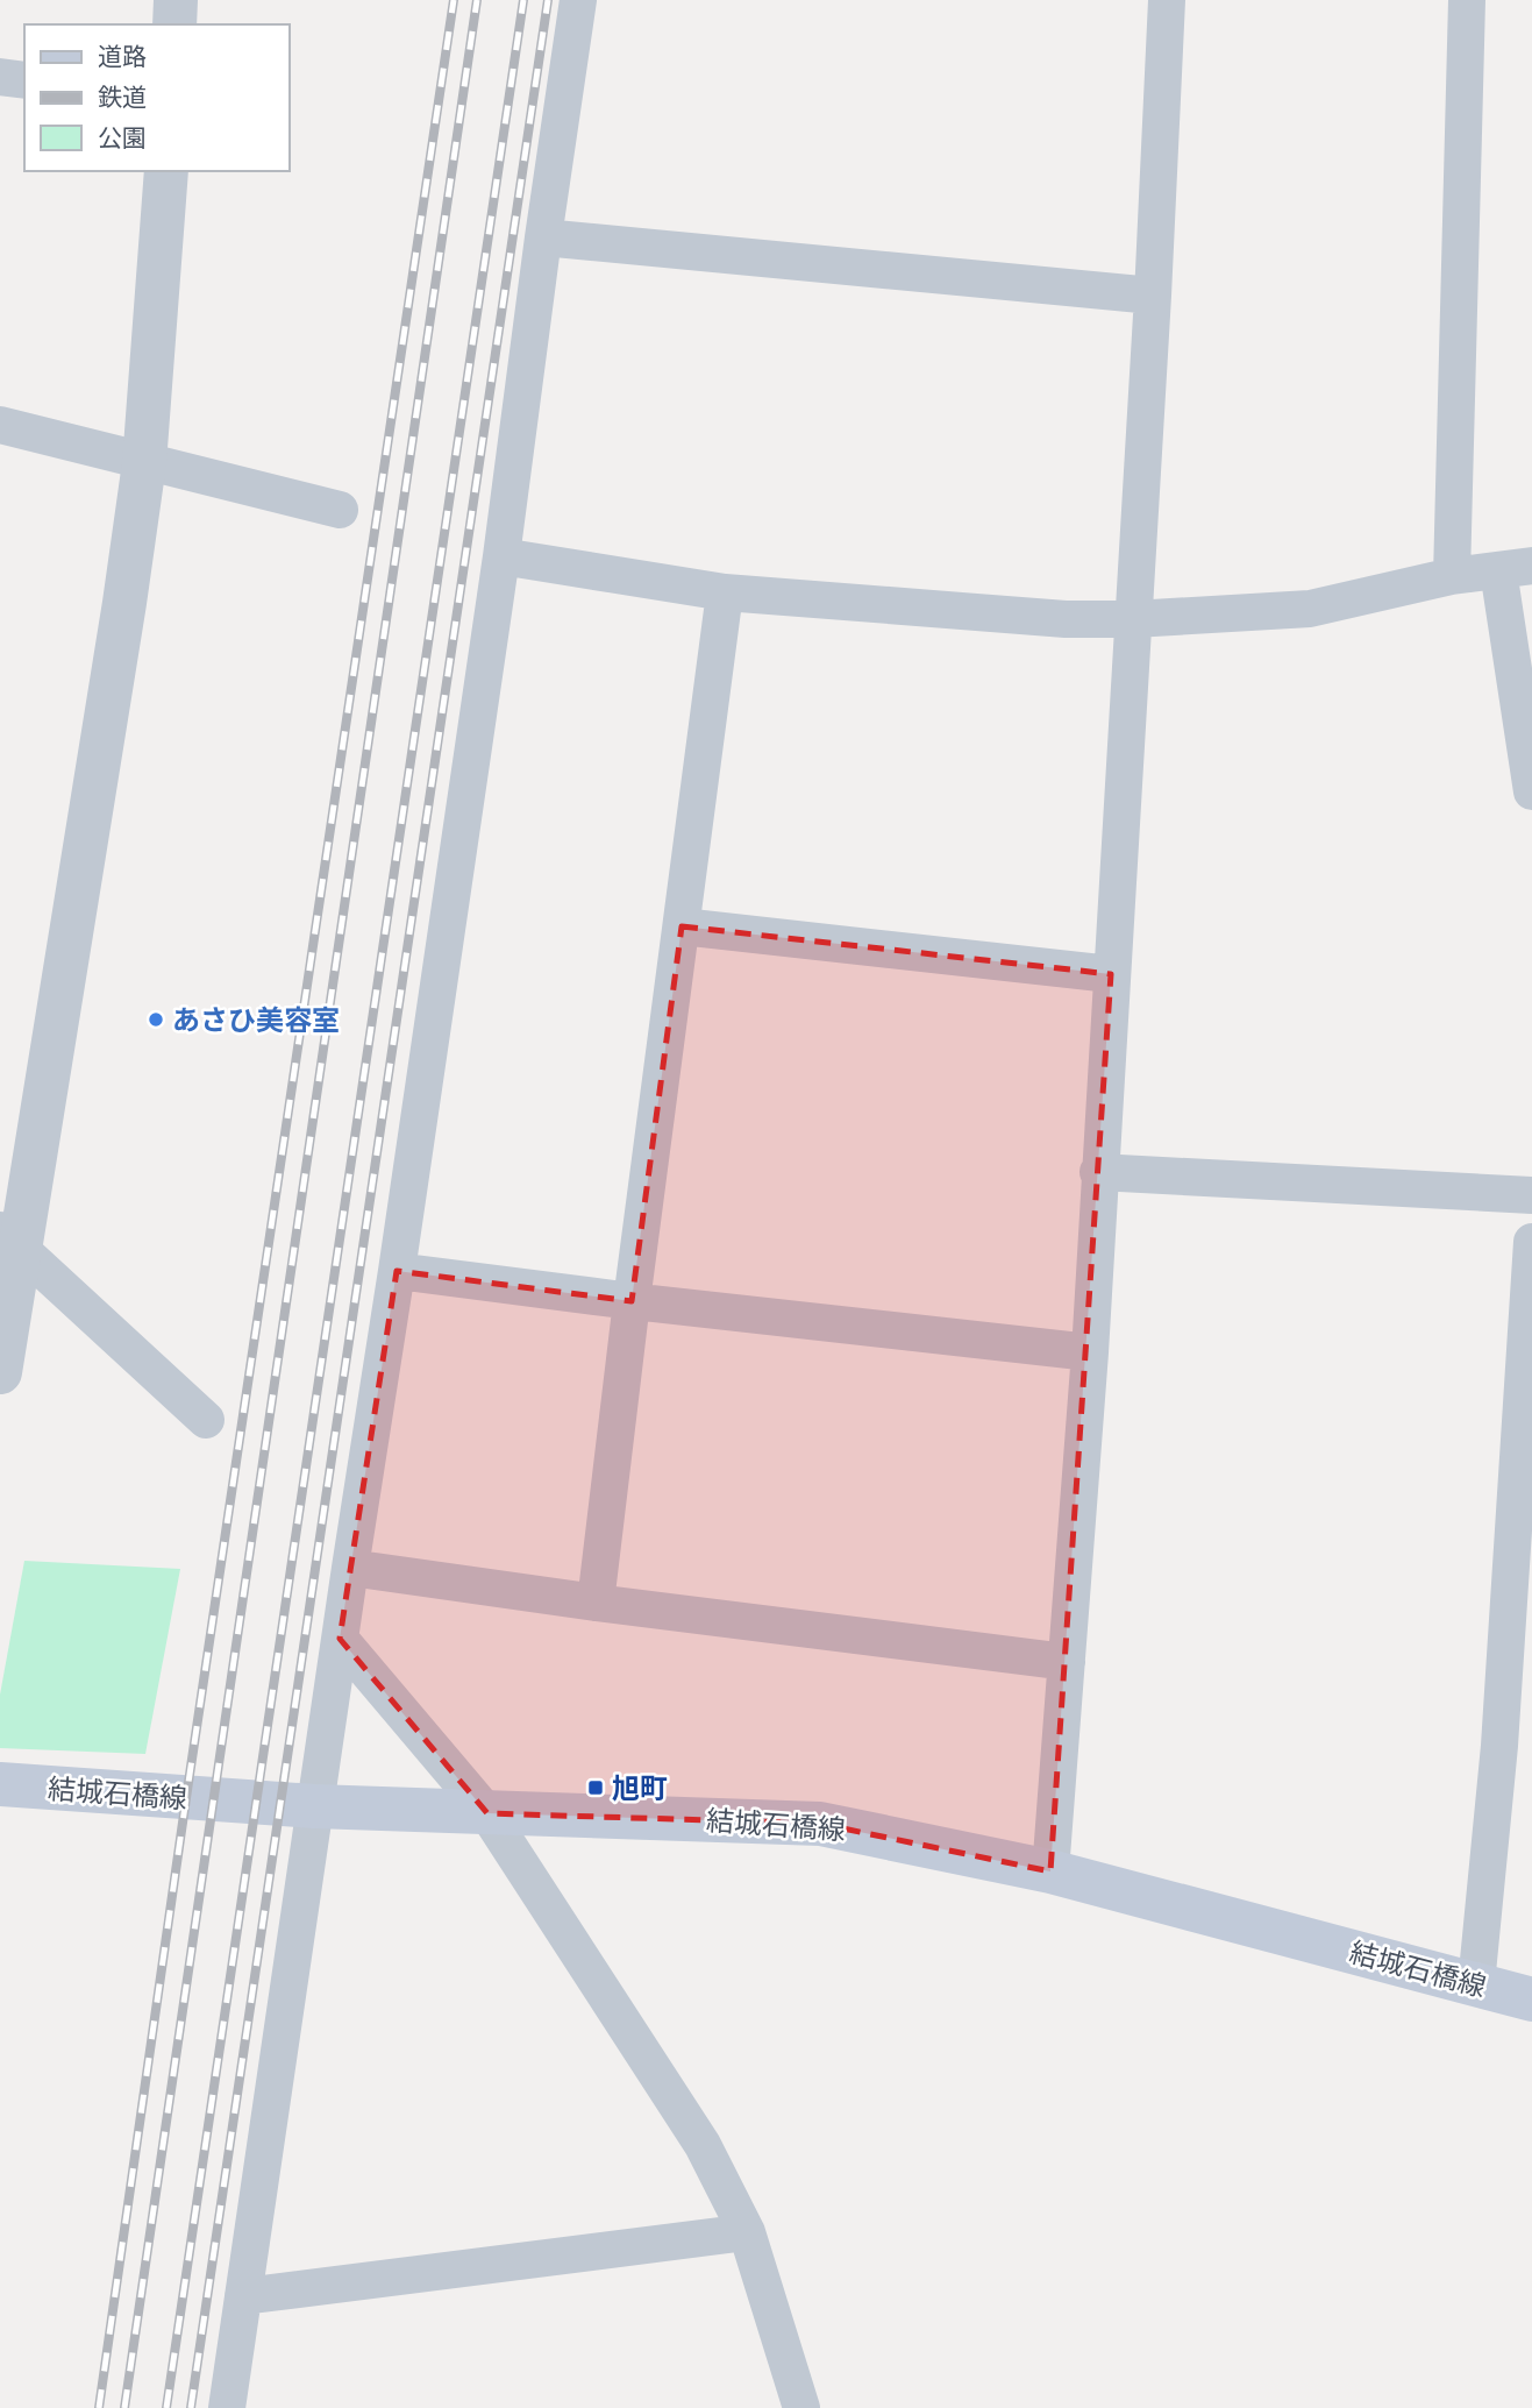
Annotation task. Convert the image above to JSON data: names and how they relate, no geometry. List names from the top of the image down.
{
  "streets": {
    "main road": ["結城石橋線"]
  },
  "places": {
    "other": ["あさひ美容室"],
    "transit": ["旭町"]
  },
  "legend": ["道路", "鉄道", "公園"]
}
